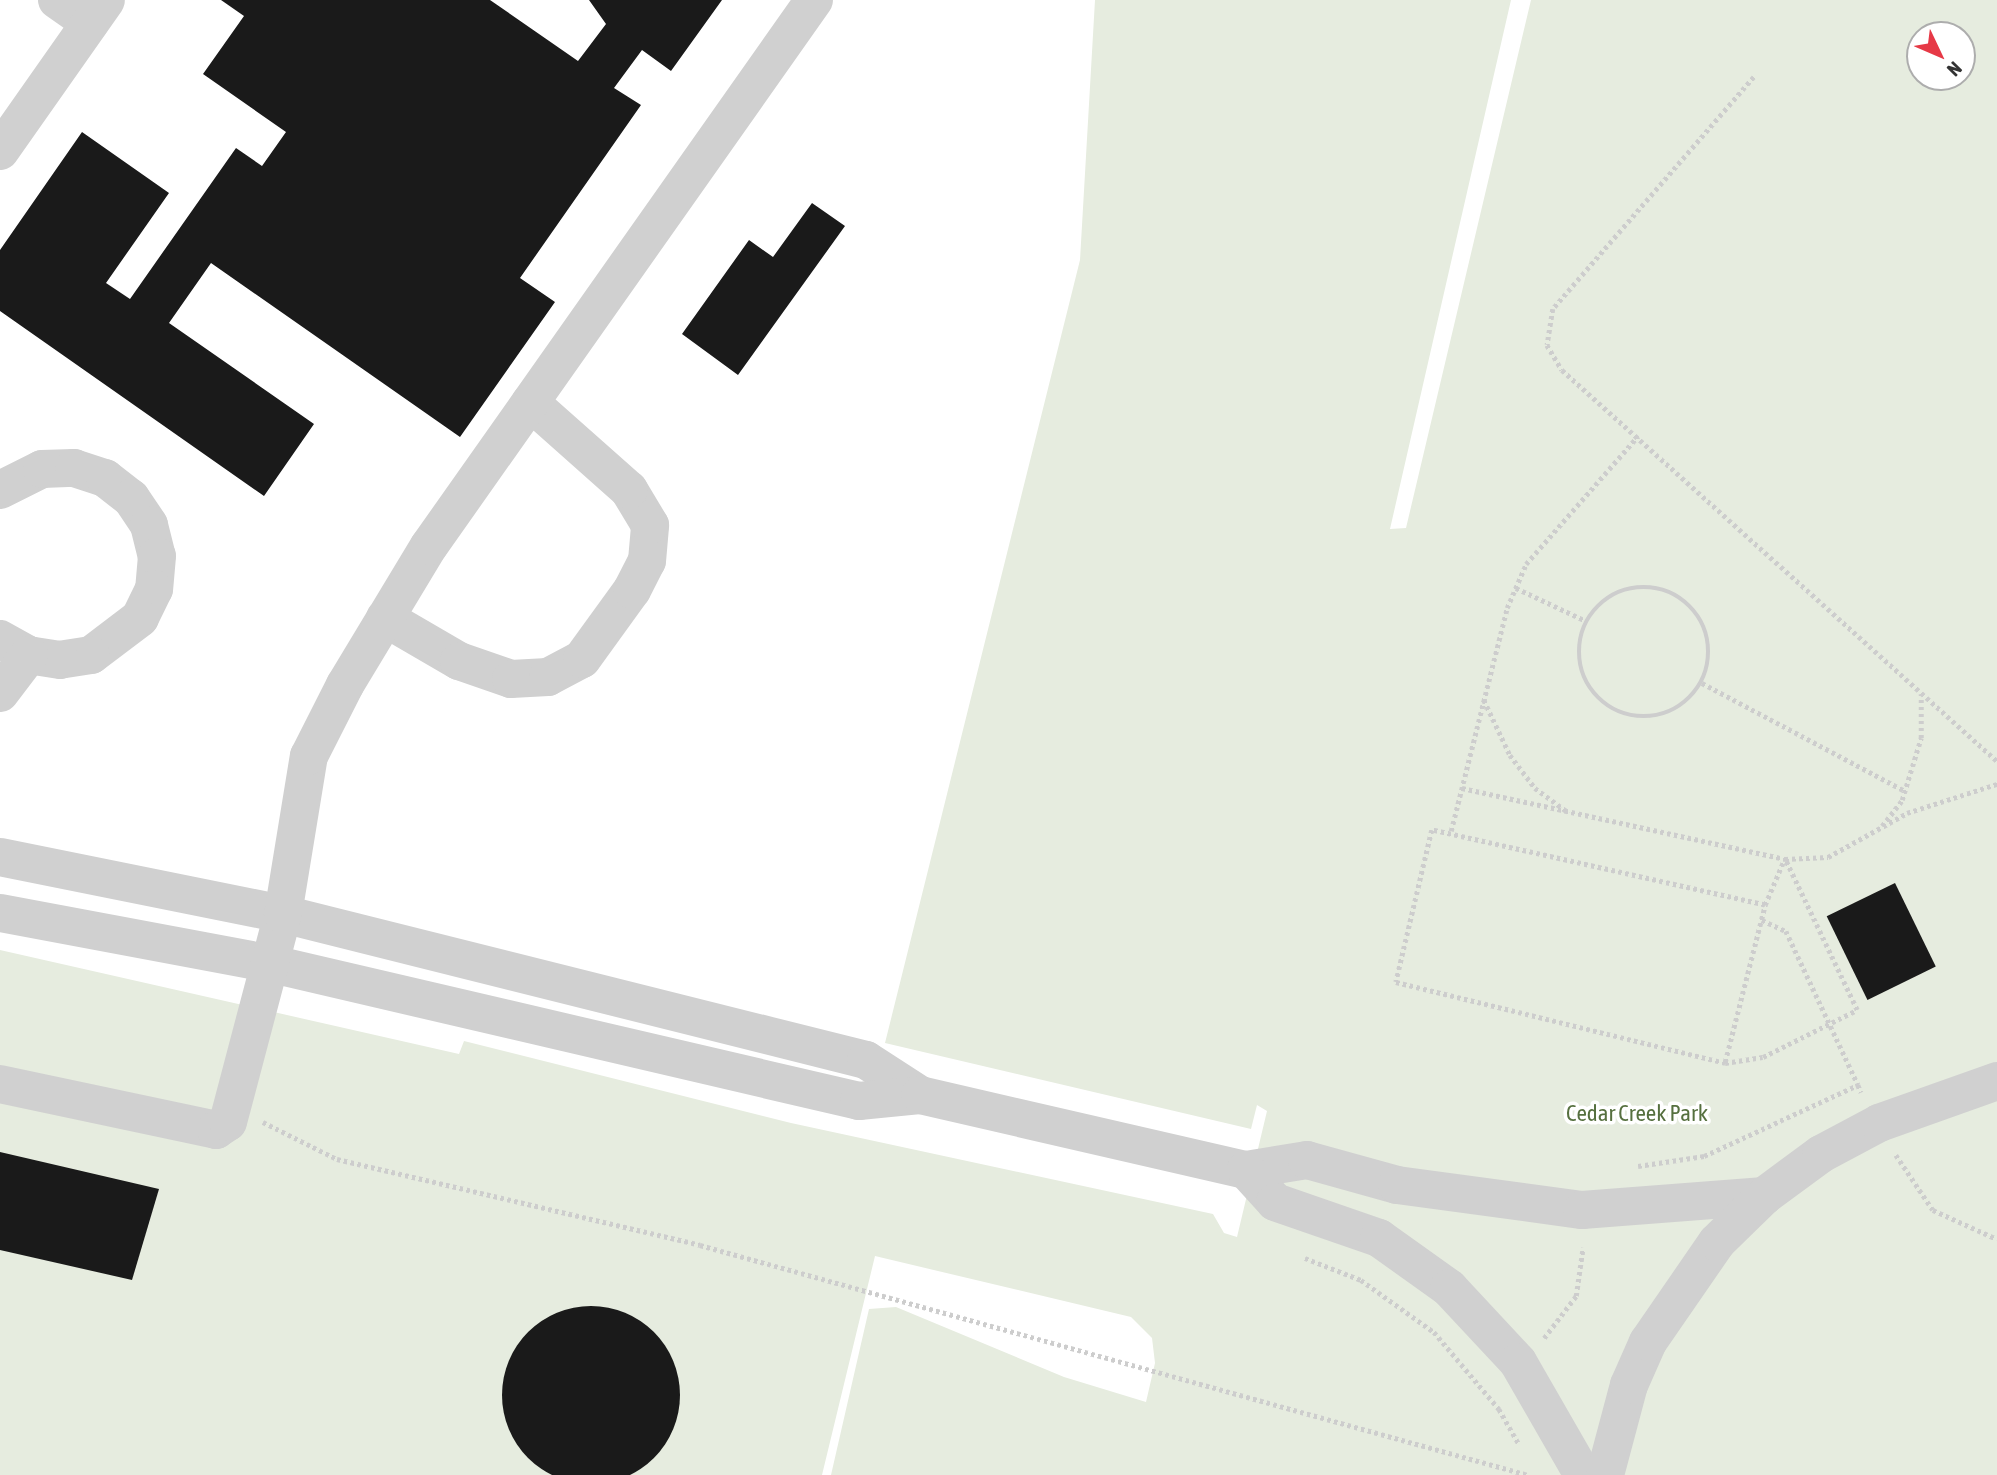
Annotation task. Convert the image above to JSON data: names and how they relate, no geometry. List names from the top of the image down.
{
  "parks": ["Cedar Creek Park"],
  "north": "bottom right"
}
